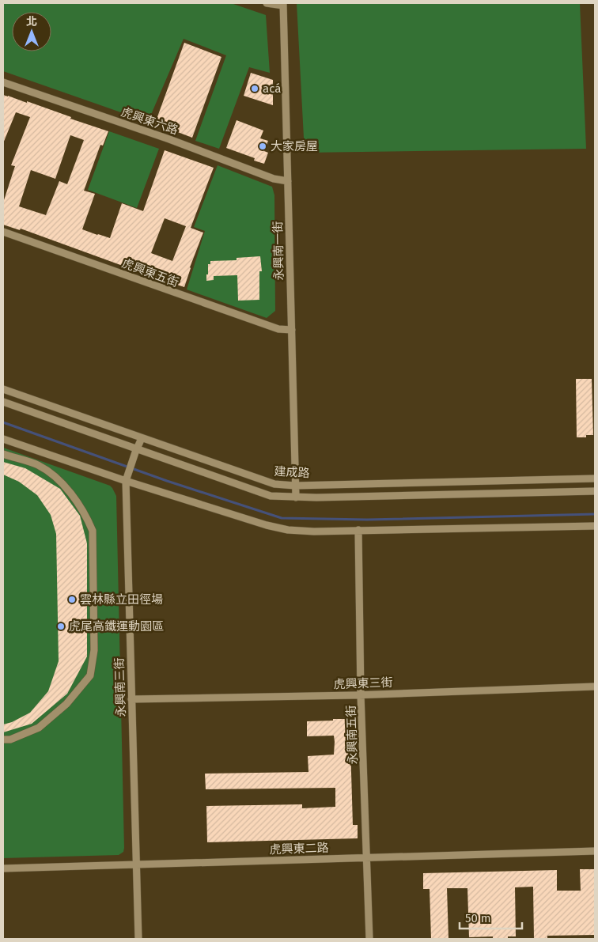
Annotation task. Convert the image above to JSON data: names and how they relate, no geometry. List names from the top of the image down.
{
  "streets": {
    "street": [
      "虎興東六路",
      "永興南一街",
      "虎興東五街",
      "建成路",
      "虎興東三街",
      "永興南三街",
      "永興南五街",
      "虎興東二路"
    ]
  },
  "crossings": [
    ["虎興東六路", "永興南一街"],
    ["永興南一街", "虎興東五街"],
    ["永興南一街", "建成路"],
    ["建成路", "永興南三街"],
    ["虎興東三街", "永興南三街"],
    ["虎興東三街", "永興南五街"],
    ["永興南三街", "虎興東二路"],
    ["永興南五街", "虎興東二路"]
  ],
  "places": [
    "acá",
    "大家房屋",
    "雲林縣立田徑場",
    "虎尾高鐵運動園區"
  ],
  "scale_bar": "50 m",
  "north": "top"
}
